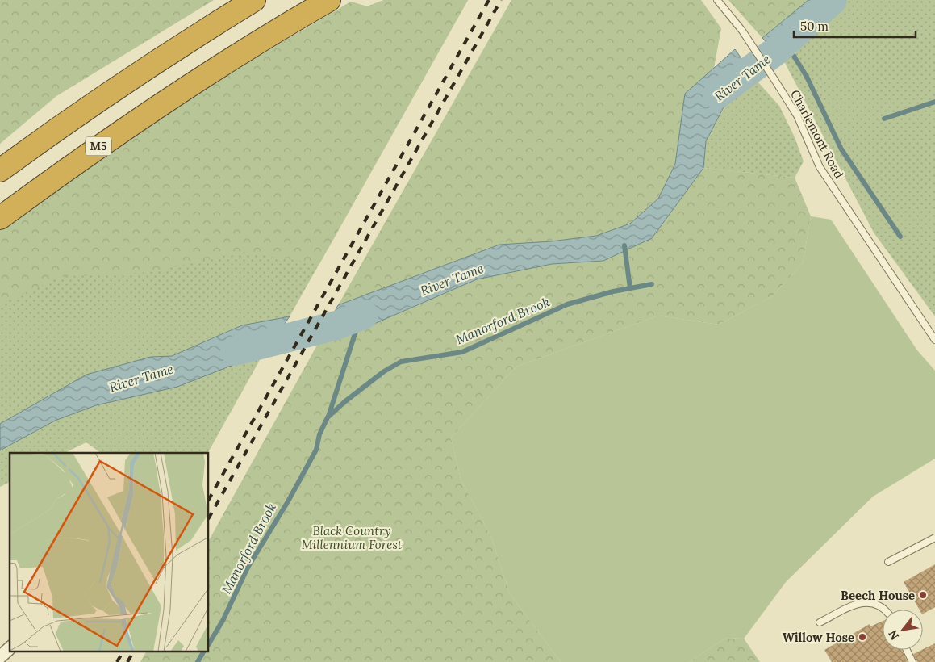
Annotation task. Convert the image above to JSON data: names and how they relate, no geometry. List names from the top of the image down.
{
  "streets": {
    "highway": ["M5"],
    "lane": ["Charlemont Road"]
  },
  "water": ["River Tame", "Manorford Brook"],
  "parks": ["Black Country Millennium Forest"],
  "places": ["Beech House", "Willow Hose"],
  "scale_bar": "50 m",
  "north": "bottom left"
}
